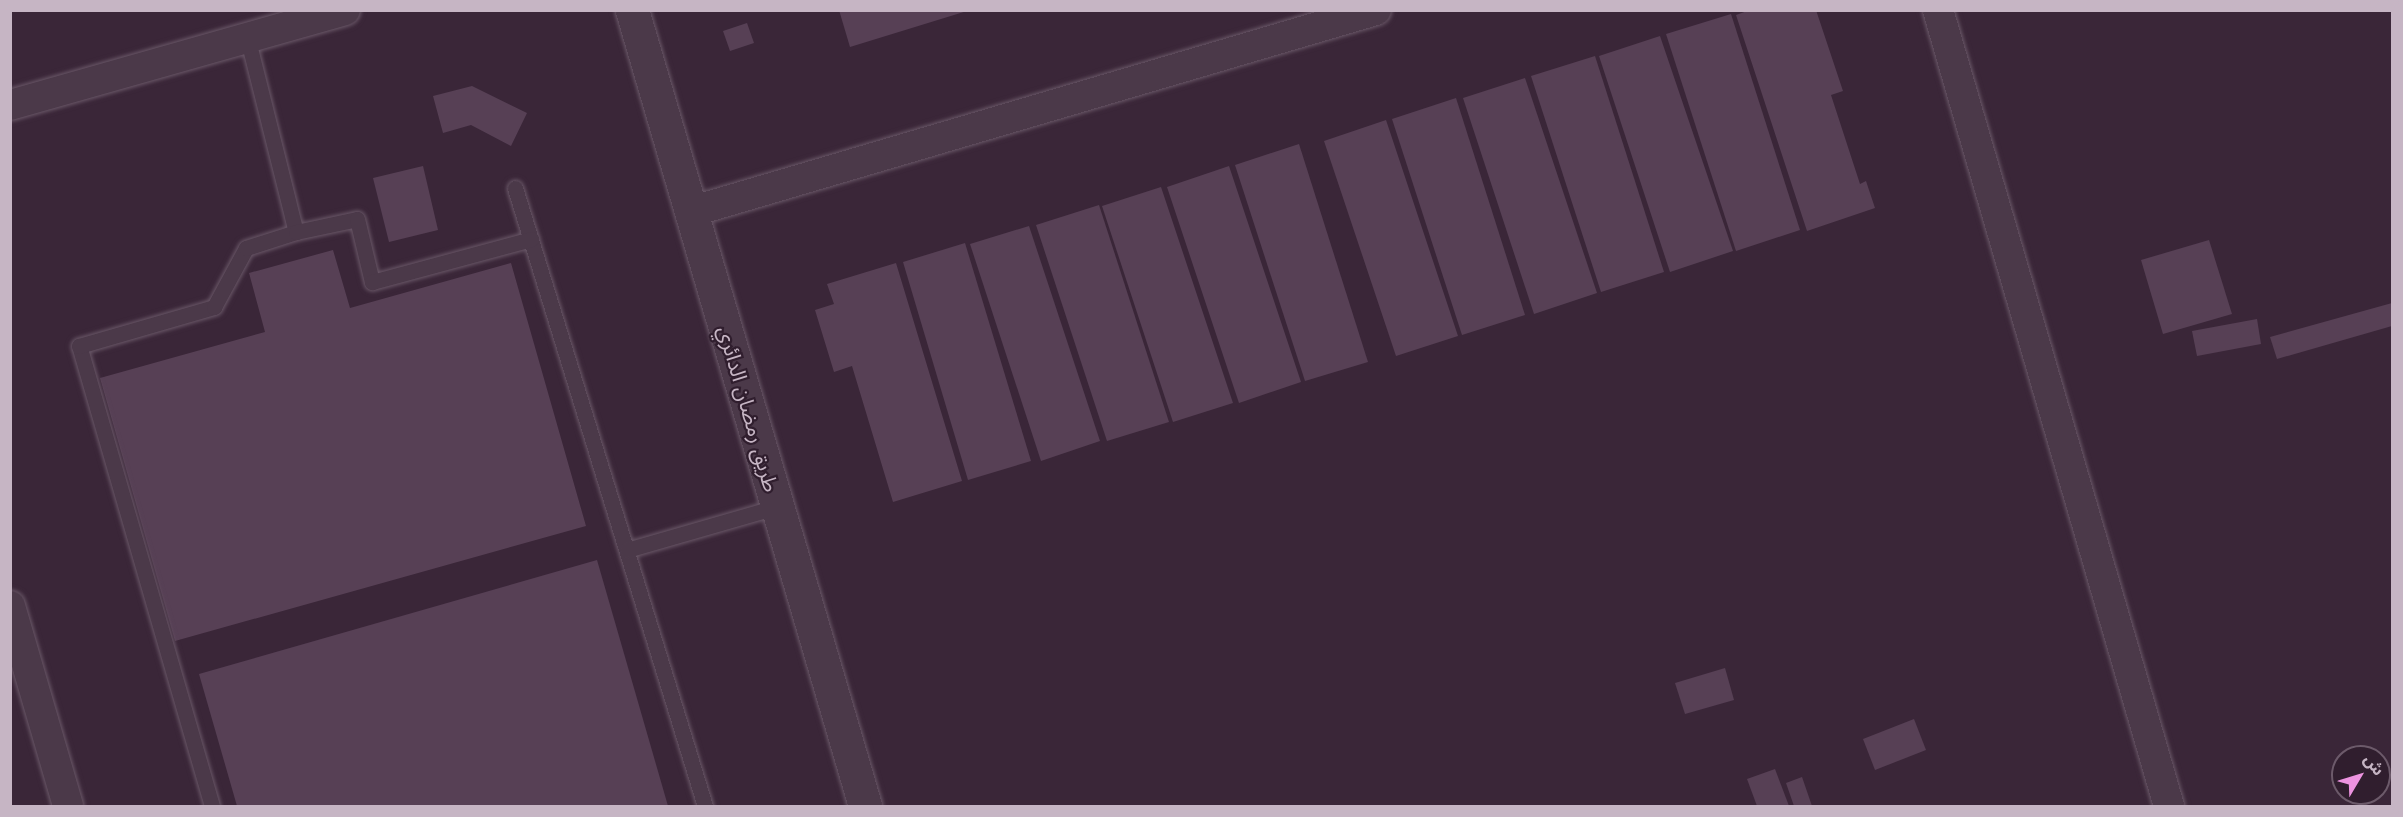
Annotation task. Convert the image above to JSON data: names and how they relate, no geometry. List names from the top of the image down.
{
  "streets": {
    "street": ["طريق رمضان الدائري"]
  },
  "north": "top right"
}
